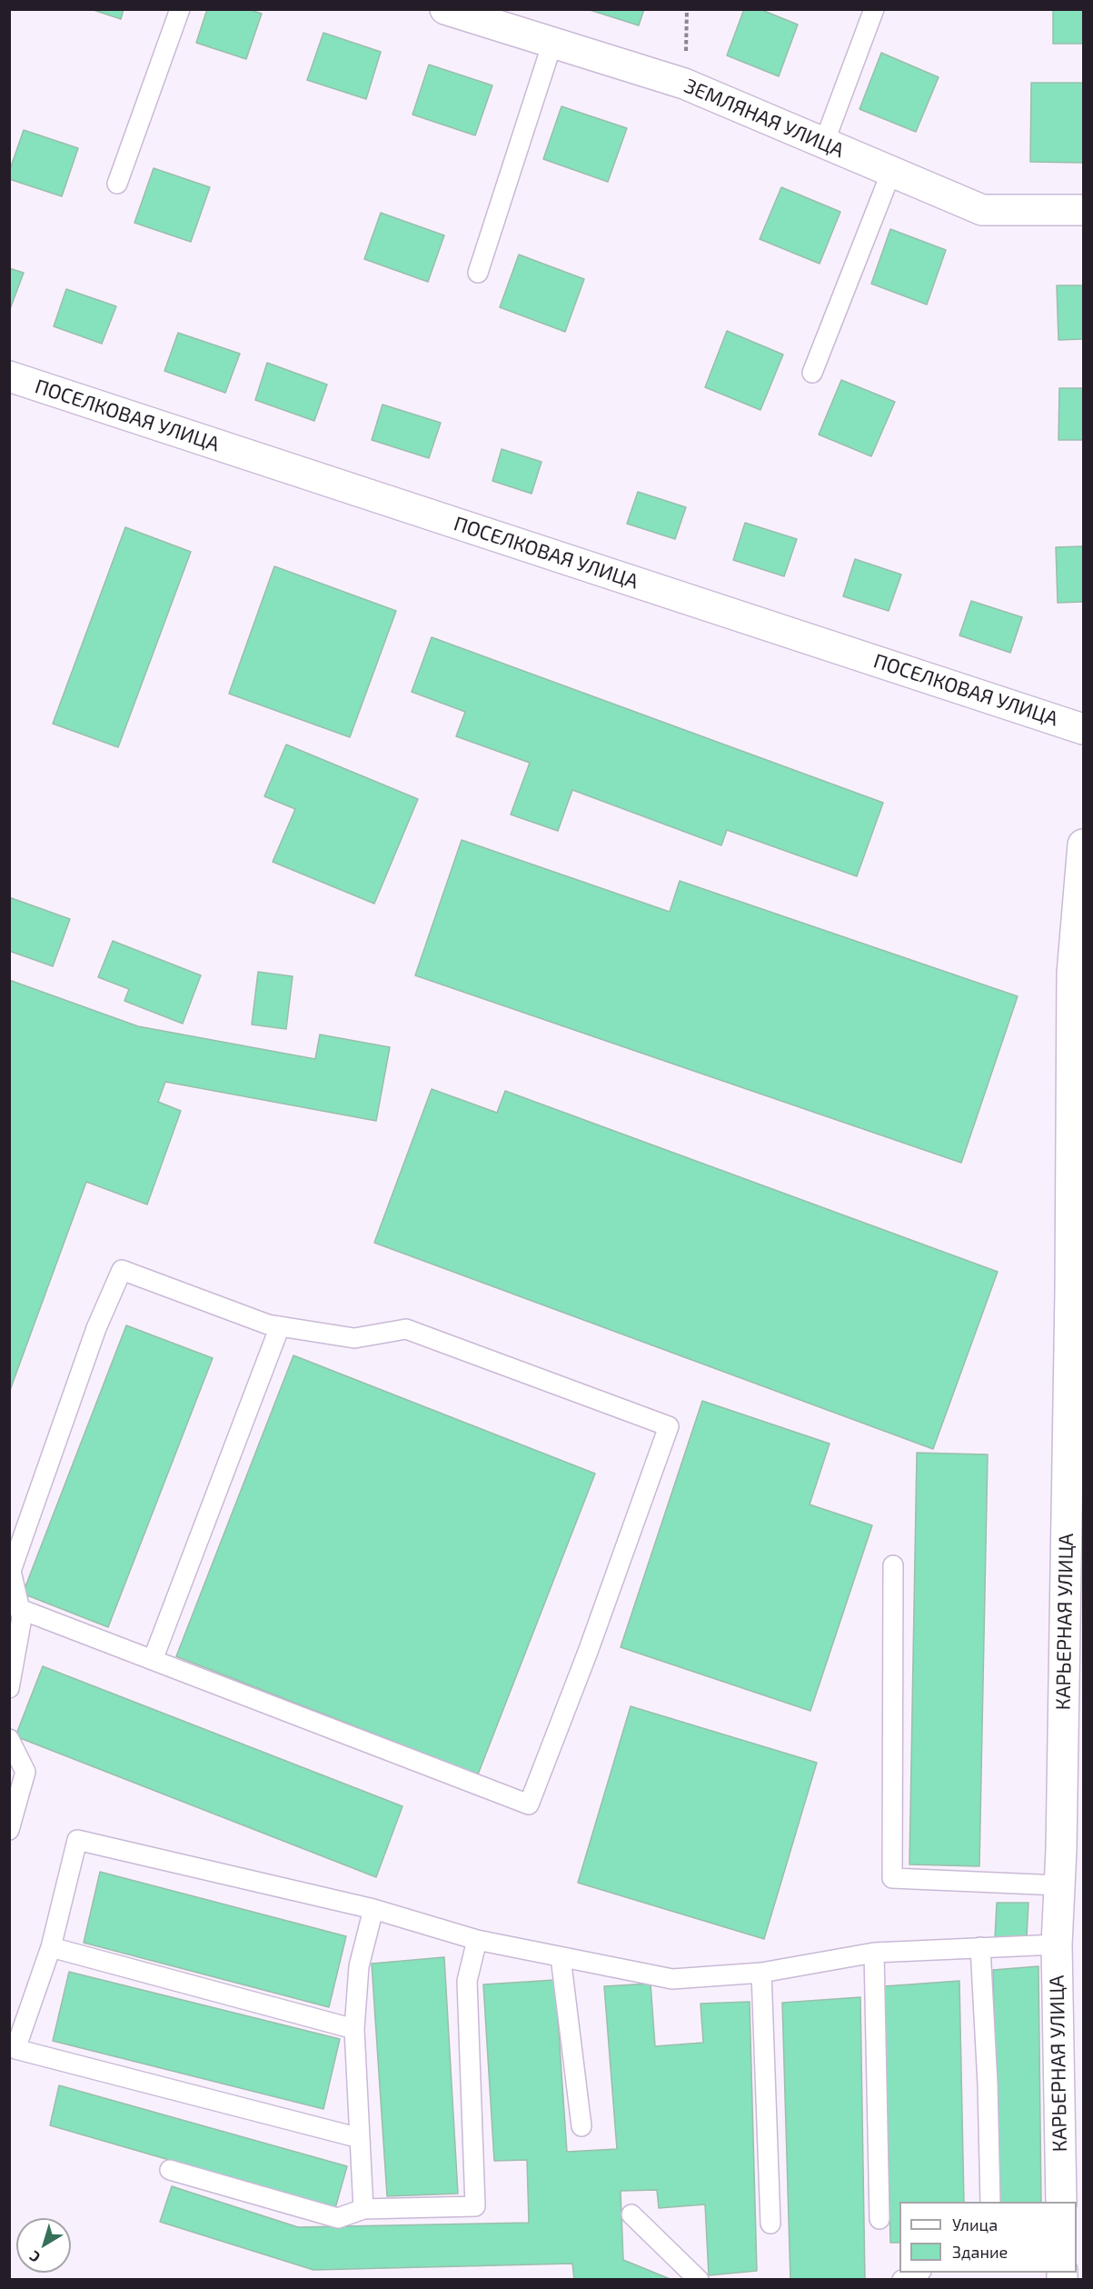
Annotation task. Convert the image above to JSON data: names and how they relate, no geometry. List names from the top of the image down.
{
  "streets": {
    "street": ["ЗЕМЛЯНАЯ УЛИЦА", "ПОСЕЛКОВАЯ УЛИЦА", "КАРЬЕРНАЯ УЛИЦА"]
  },
  "legend": ["Улица", "Здание"],
  "north": "bottom left"
}
